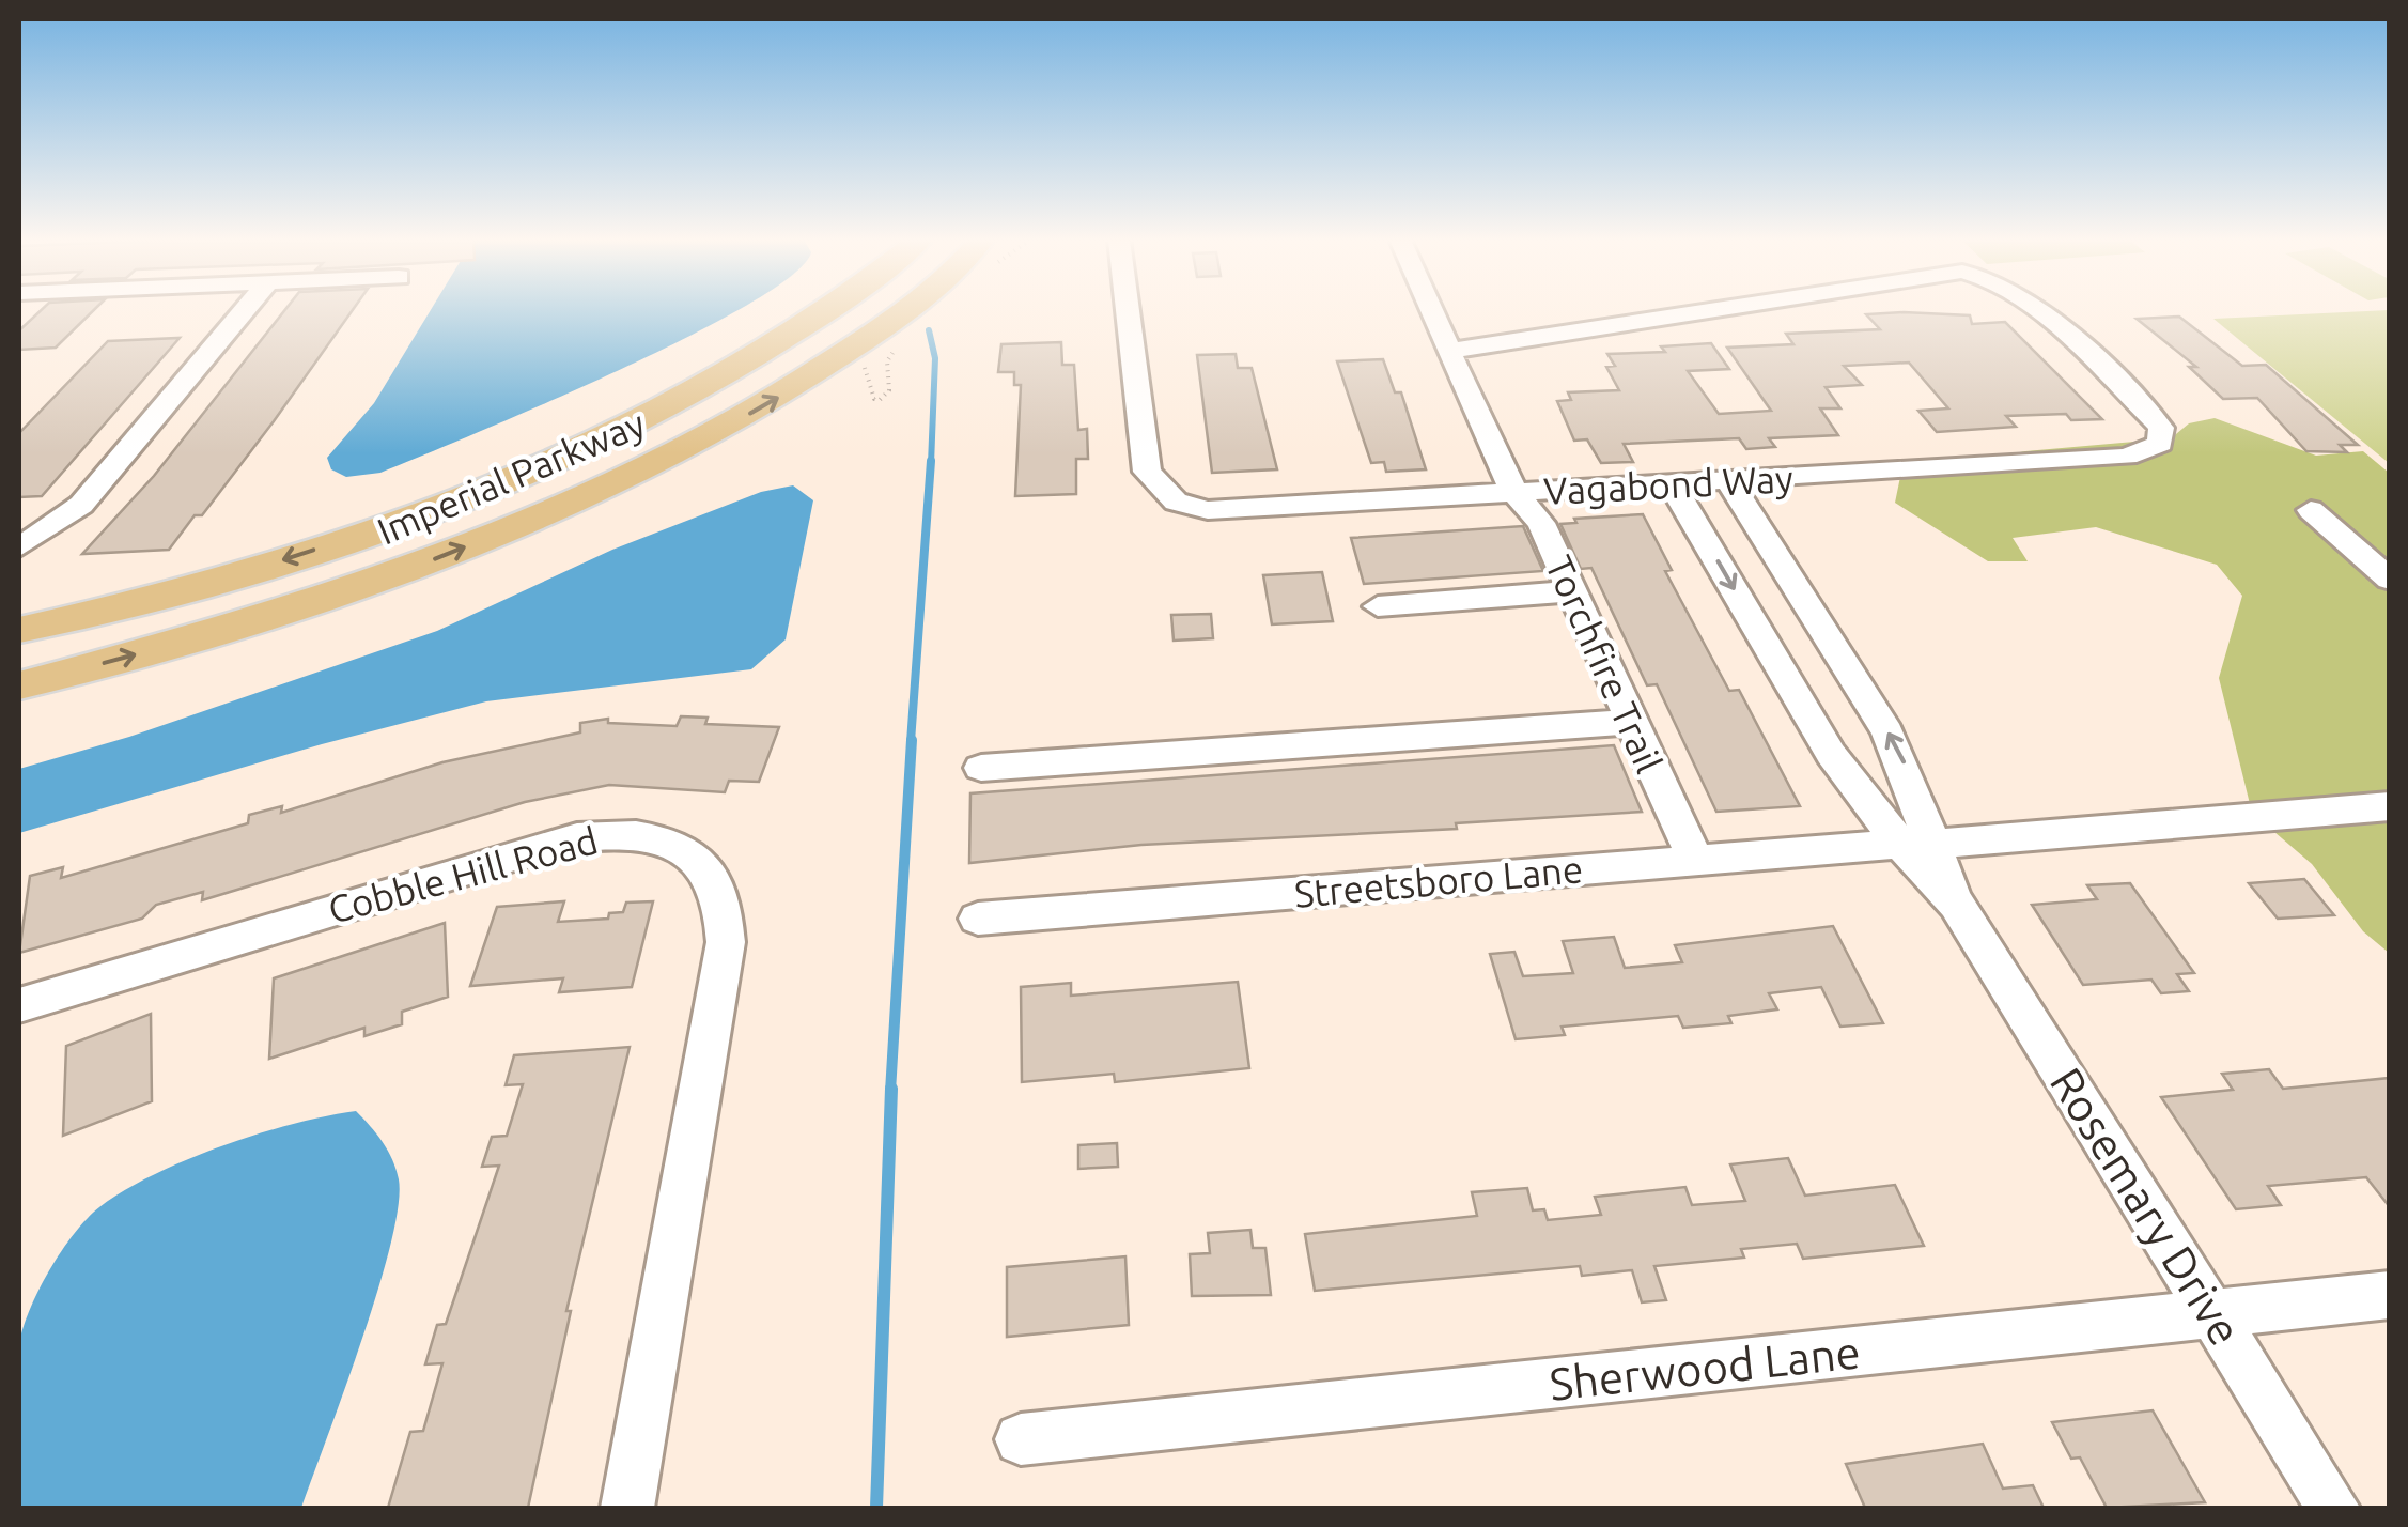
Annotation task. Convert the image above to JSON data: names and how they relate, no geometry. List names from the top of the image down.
{
  "streets": {
    "main road": ["Imperial Parkway"],
    "street": [
      "Vagabond Way",
      "Torchfire Trail",
      "Cobble Hill Road",
      "Streetsboro Lane",
      "Rosemary Drive",
      "Sherwood Lane"
    ]
  },
  "crossings": [
    ["Vagabond Way", "Torchfire Trail"],
    ["Vagabond Way", "Rosemary Drive"],
    ["Torchfire Trail", "Streetsboro Lane"],
    ["Streetsboro Lane", "Rosemary Drive"],
    ["Rosemary Drive", "Sherwood Lane"]
  ]
}
